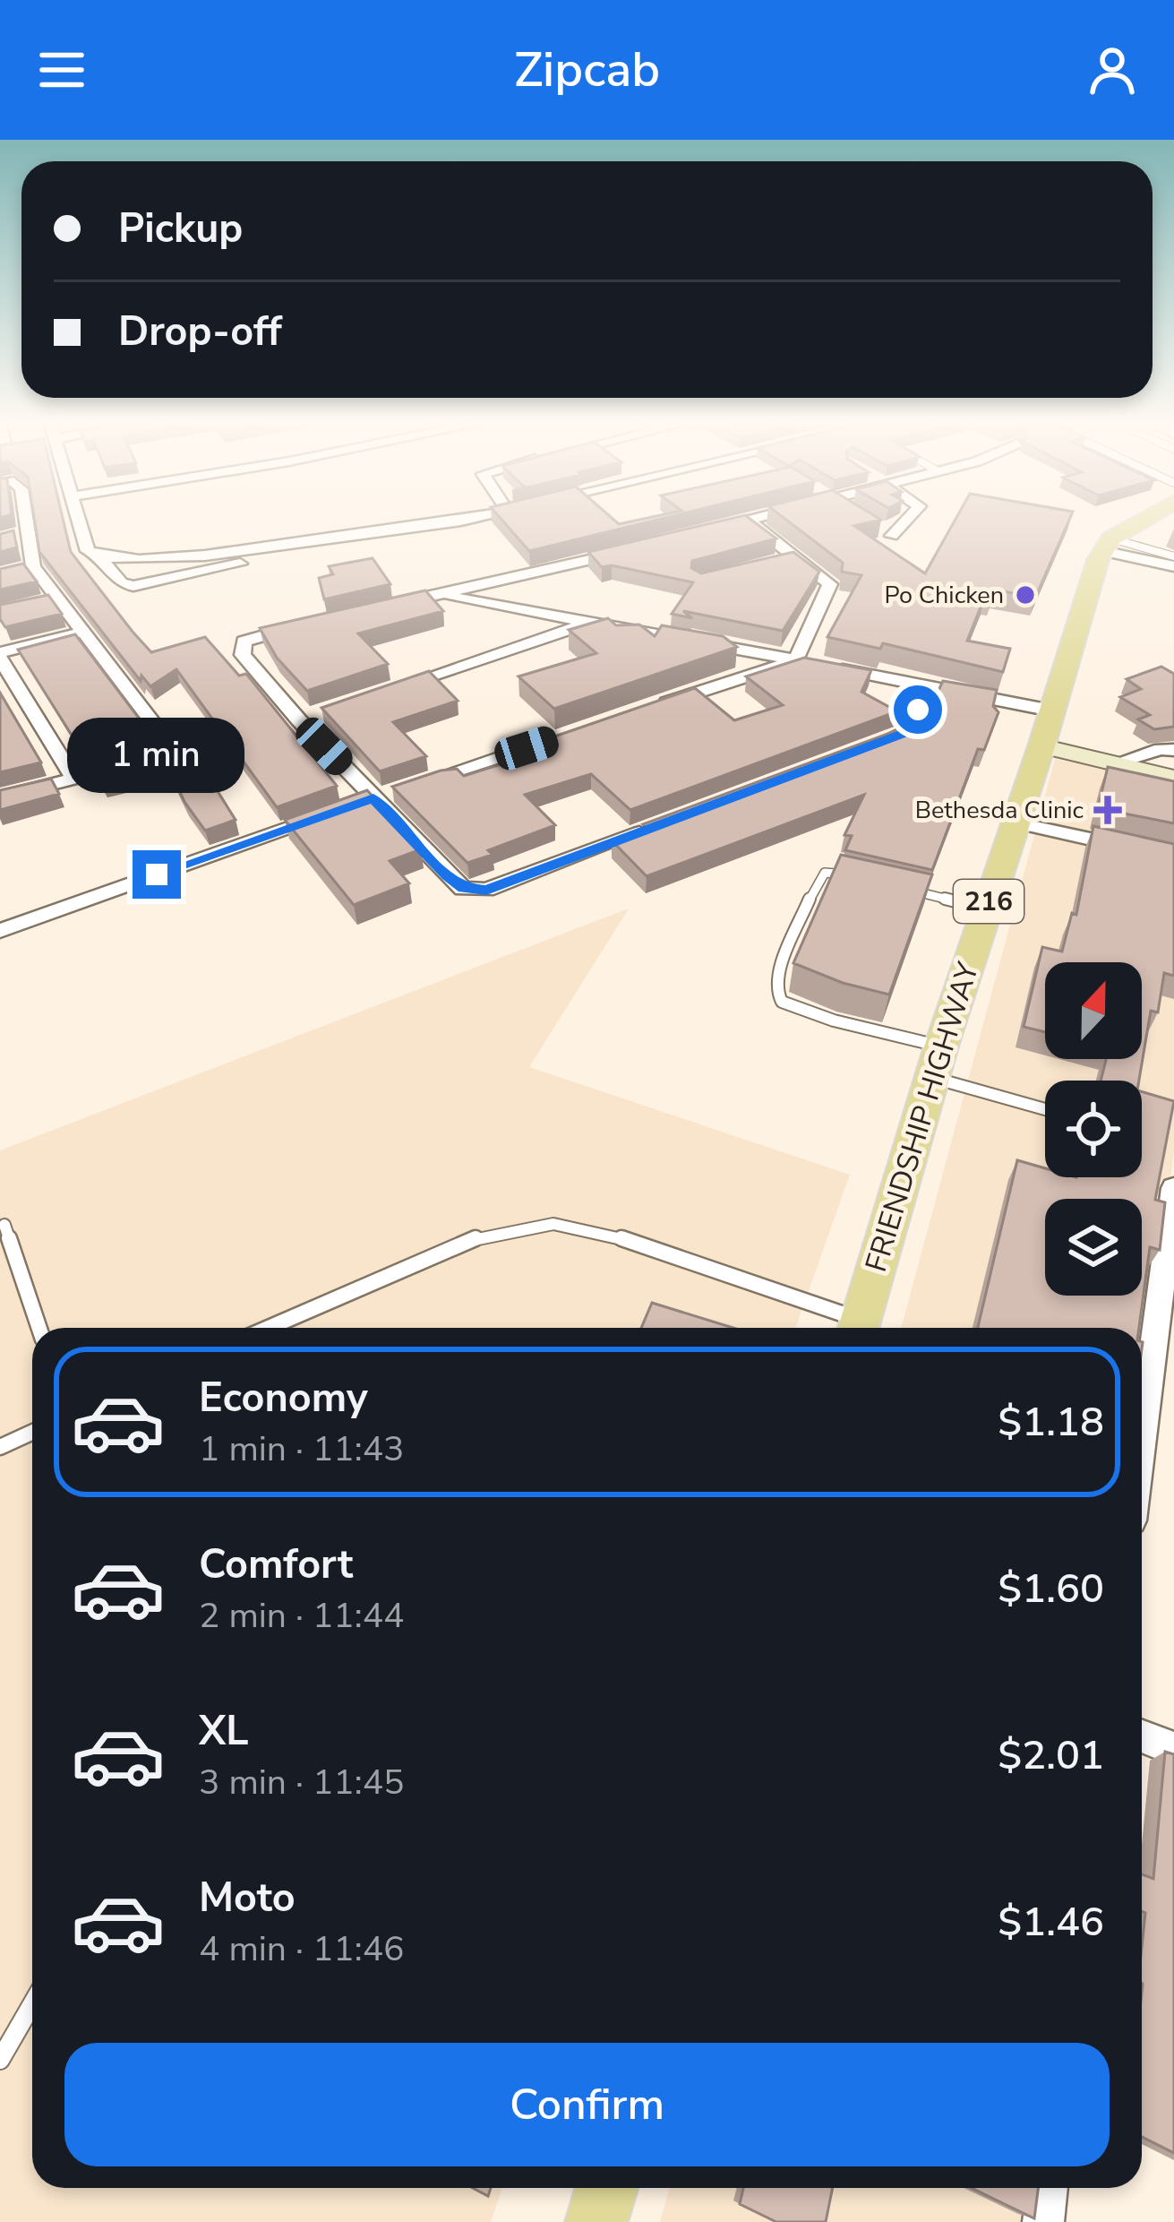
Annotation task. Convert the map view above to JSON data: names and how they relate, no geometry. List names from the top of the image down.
{
  "streets": {
    "main road": ["216", "FRIENDSHIP HIGHWAY"]
  },
  "places": {
    "other": ["Po Chicken"],
    "health": ["Bethesda Clinic"]
  },
  "north": "top",
  "page": {
    "header": "Zipcab",
    "banner": ["Pickup", "Drop-off"],
    "bubble": "1 min",
    "list": [
      {
        "name": "Economy",
        "note": "1 min · 11:43",
        "value": "$1.18"
      },
      {
        "name": "Comfort",
        "note": "2 min · 11:44",
        "value": "$1.60"
      },
      {
        "name": "XL",
        "note": "3 min · 11:45",
        "value": "$2.01"
      },
      {
        "name": "Moto",
        "note": "4 min · 11:46",
        "value": "$1.46"
      }
    ],
    "buttons": "Confirm"
  }
}
